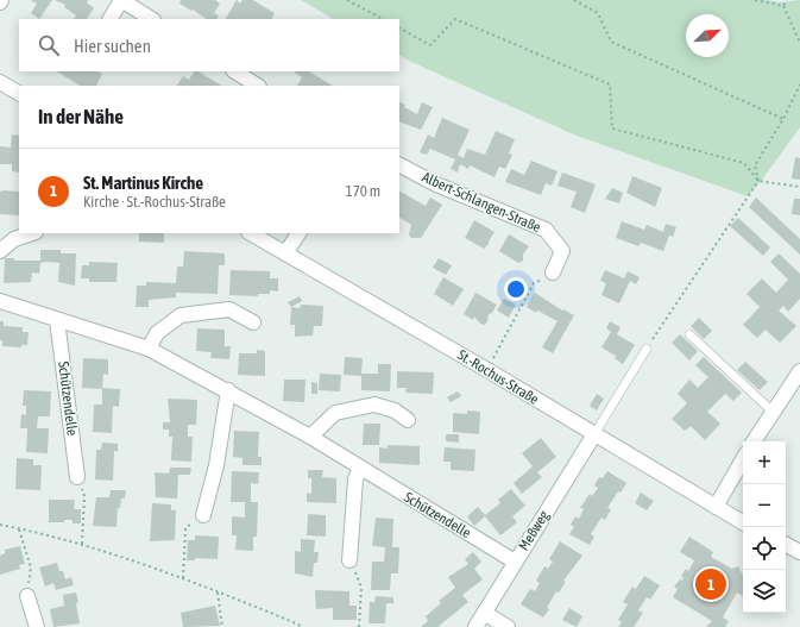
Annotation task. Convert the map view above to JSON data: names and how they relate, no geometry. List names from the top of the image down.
{
  "streets": {
    "street": [
      "Albert-Schlangen-Straße",
      "St.-Rochus-Straße",
      "Schützendelle",
      "Meßweg"
    ]
  },
  "crossings": [
    ["St.-Rochus-Straße", "Meßweg"],
    ["Schützendelle", "Meßweg"]
  ],
  "north": "top right",
  "page": {
    "search": "Hier suchen",
    "heading": "In der Nähe",
    "list": [
      {
        "mark": "1",
        "name": "St. Martinus Kirche",
        "note": "Kirche · St.-Rochus-Straße",
        "value": "170 m"
      }
    ],
    "map_buttons": ["+", "−"],
    "pins": "1"
  }
}
